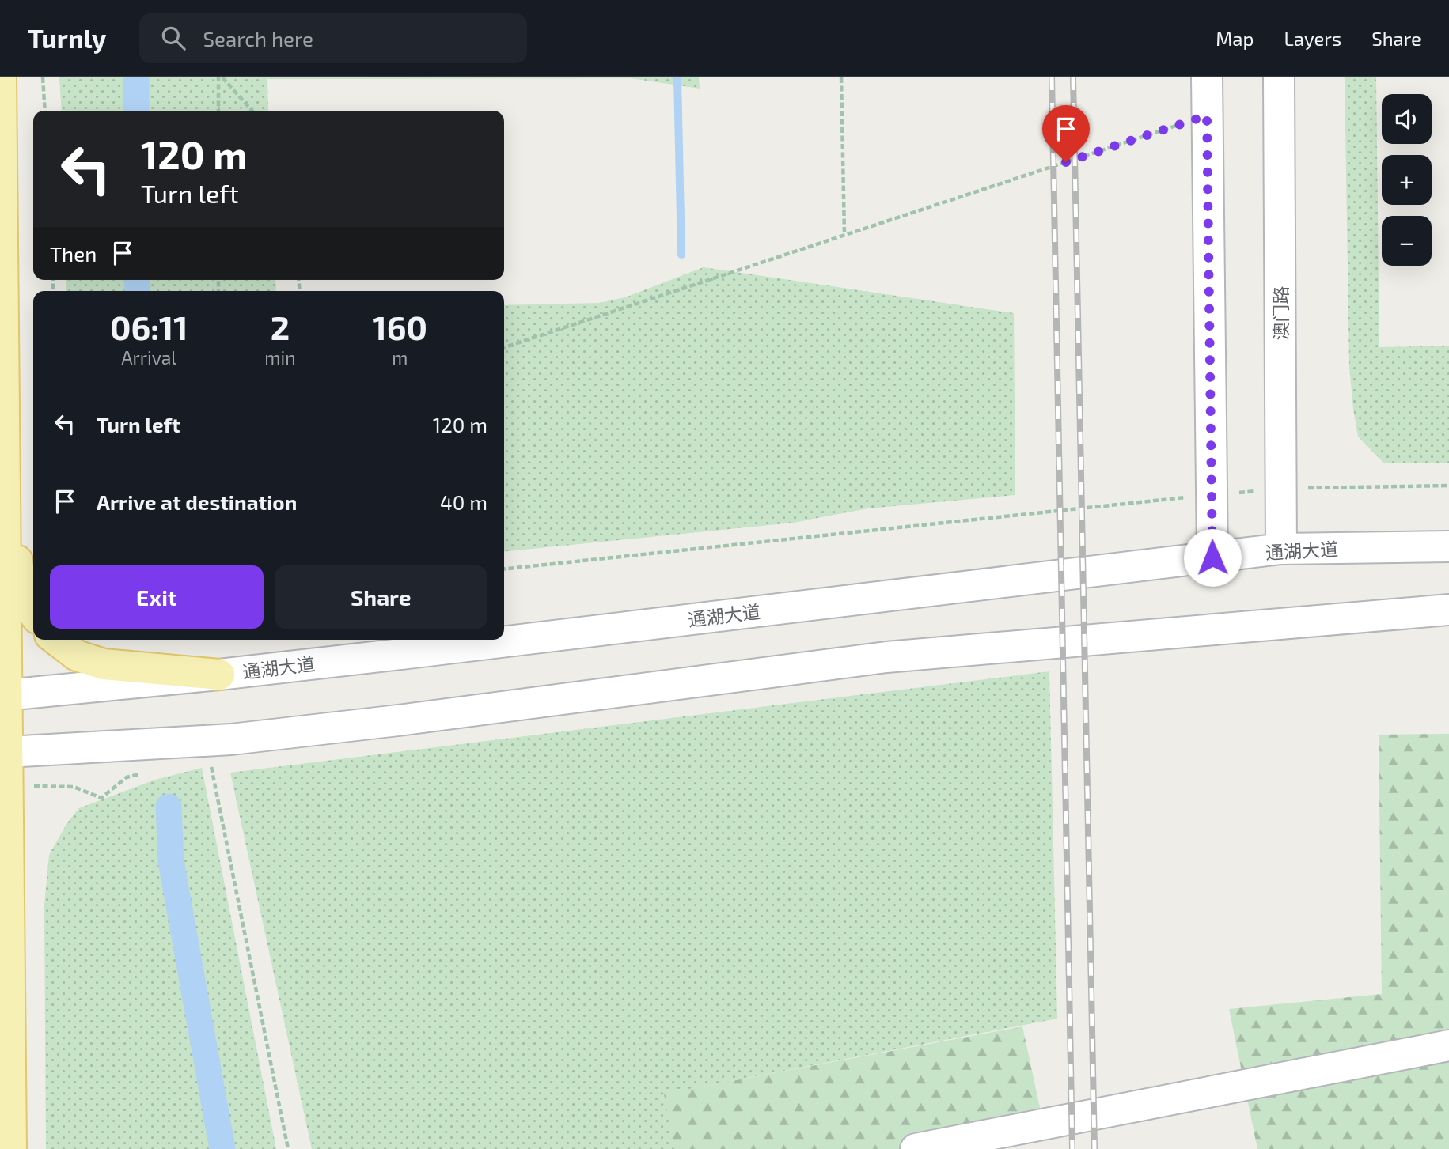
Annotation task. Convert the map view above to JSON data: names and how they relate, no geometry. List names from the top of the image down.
{
  "streets": {
    "street": ["澳门路", "通湖大道"]
  },
  "crossings": [
    ["澳门路", "通湖大道"]
  ],
  "page": {
    "header": "Turnly",
    "search": "Search here",
    "nav": ["Map", "Layers", "Share"],
    "map_buttons": ["+", "−"],
    "turn": ["120 m", "Turn left"],
    "then": "Then",
    "eta": [
      "06:11",
      "Arrival",
      "2",
      "min",
      "160",
      "m"
    ],
    "list": [
      {
        "name": "Turn left",
        "value": "120 m"
      },
      {
        "name": "Arrive at destination",
        "value": "40 m"
      }
    ],
    "buttons": ["Exit", "Share"]
  }
}
